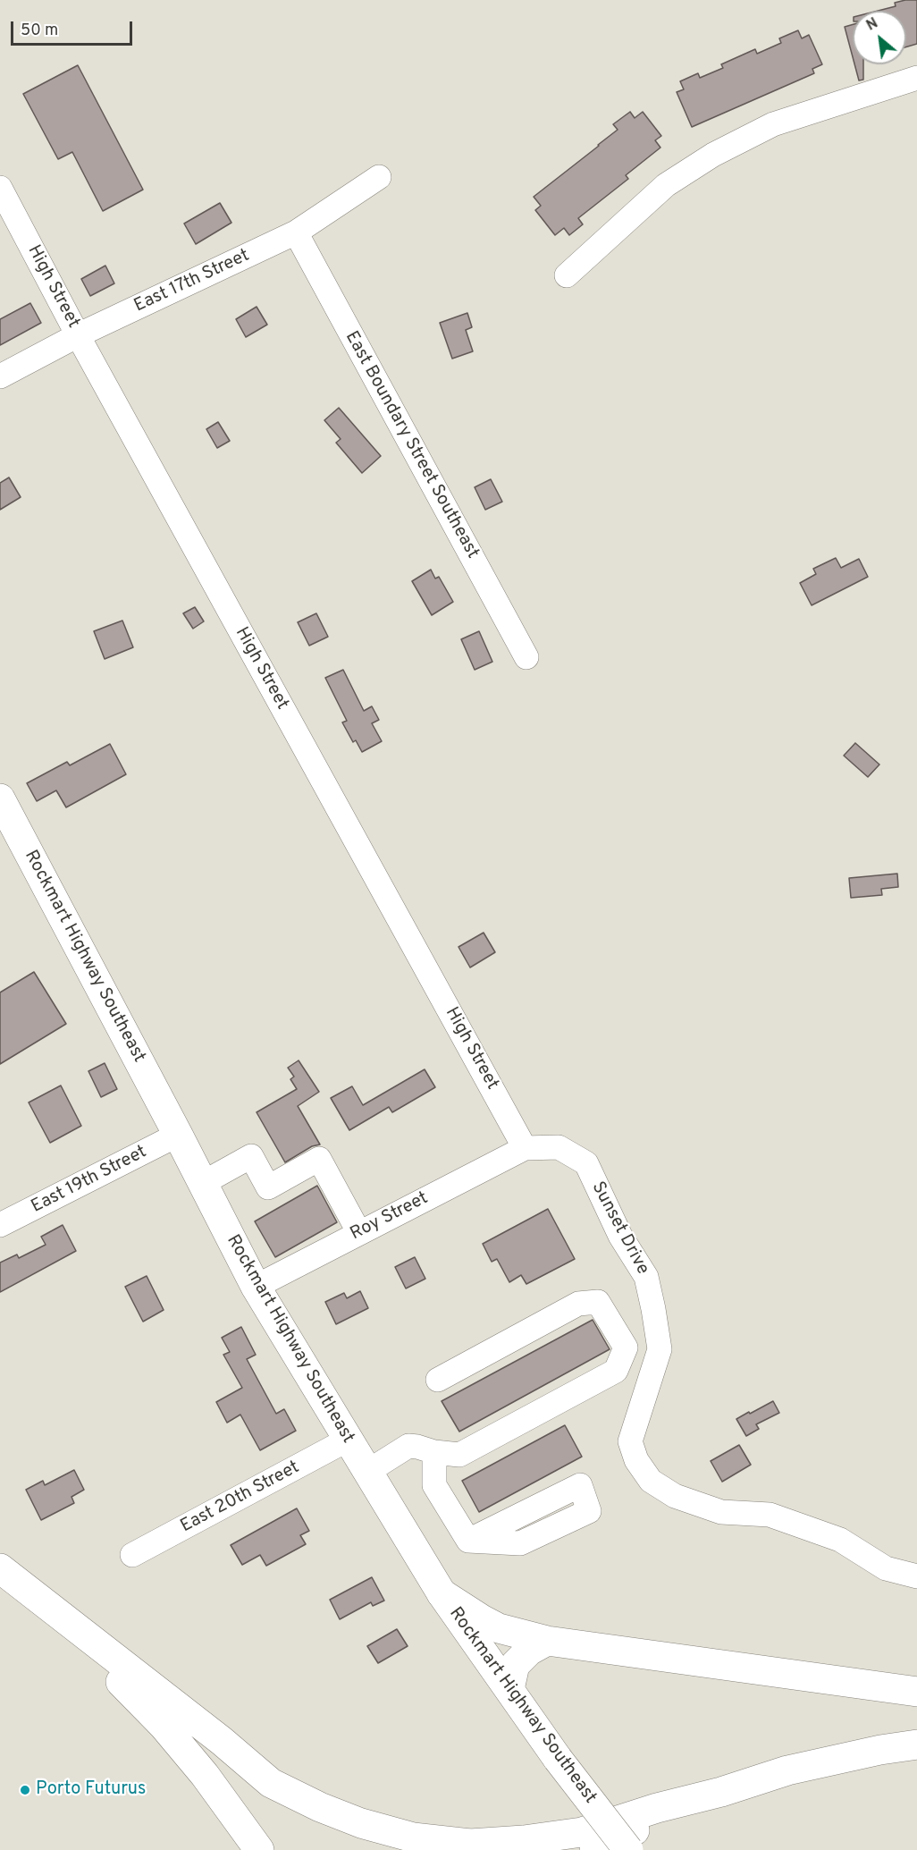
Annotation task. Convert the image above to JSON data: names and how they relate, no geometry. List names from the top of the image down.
{
  "streets": {
    "main road": ["Rockmart Highway Southeast"],
    "street": [
      "East 17th Street",
      "High Street",
      "East Boundary Street Southeast",
      "East 19th Street",
      "Roy Street",
      "Sunset Drive",
      "East 20th Street"
    ]
  },
  "crossings": [
    ["East 17th Street", "High Street"],
    ["East 17th Street", "East Boundary Street Southeast"],
    ["High Street", "Roy Street"],
    ["High Street", "Sunset Drive"],
    ["Rockmart Highway Southeast", "East 19th Street"],
    ["Rockmart Highway Southeast", "Roy Street"],
    ["Rockmart Highway Southeast", "East 20th Street"],
    ["Roy Street", "Sunset Drive"]
  ],
  "places": ["Porto Futurus"],
  "scale_bar": "50 m",
  "north": "top left"
}
